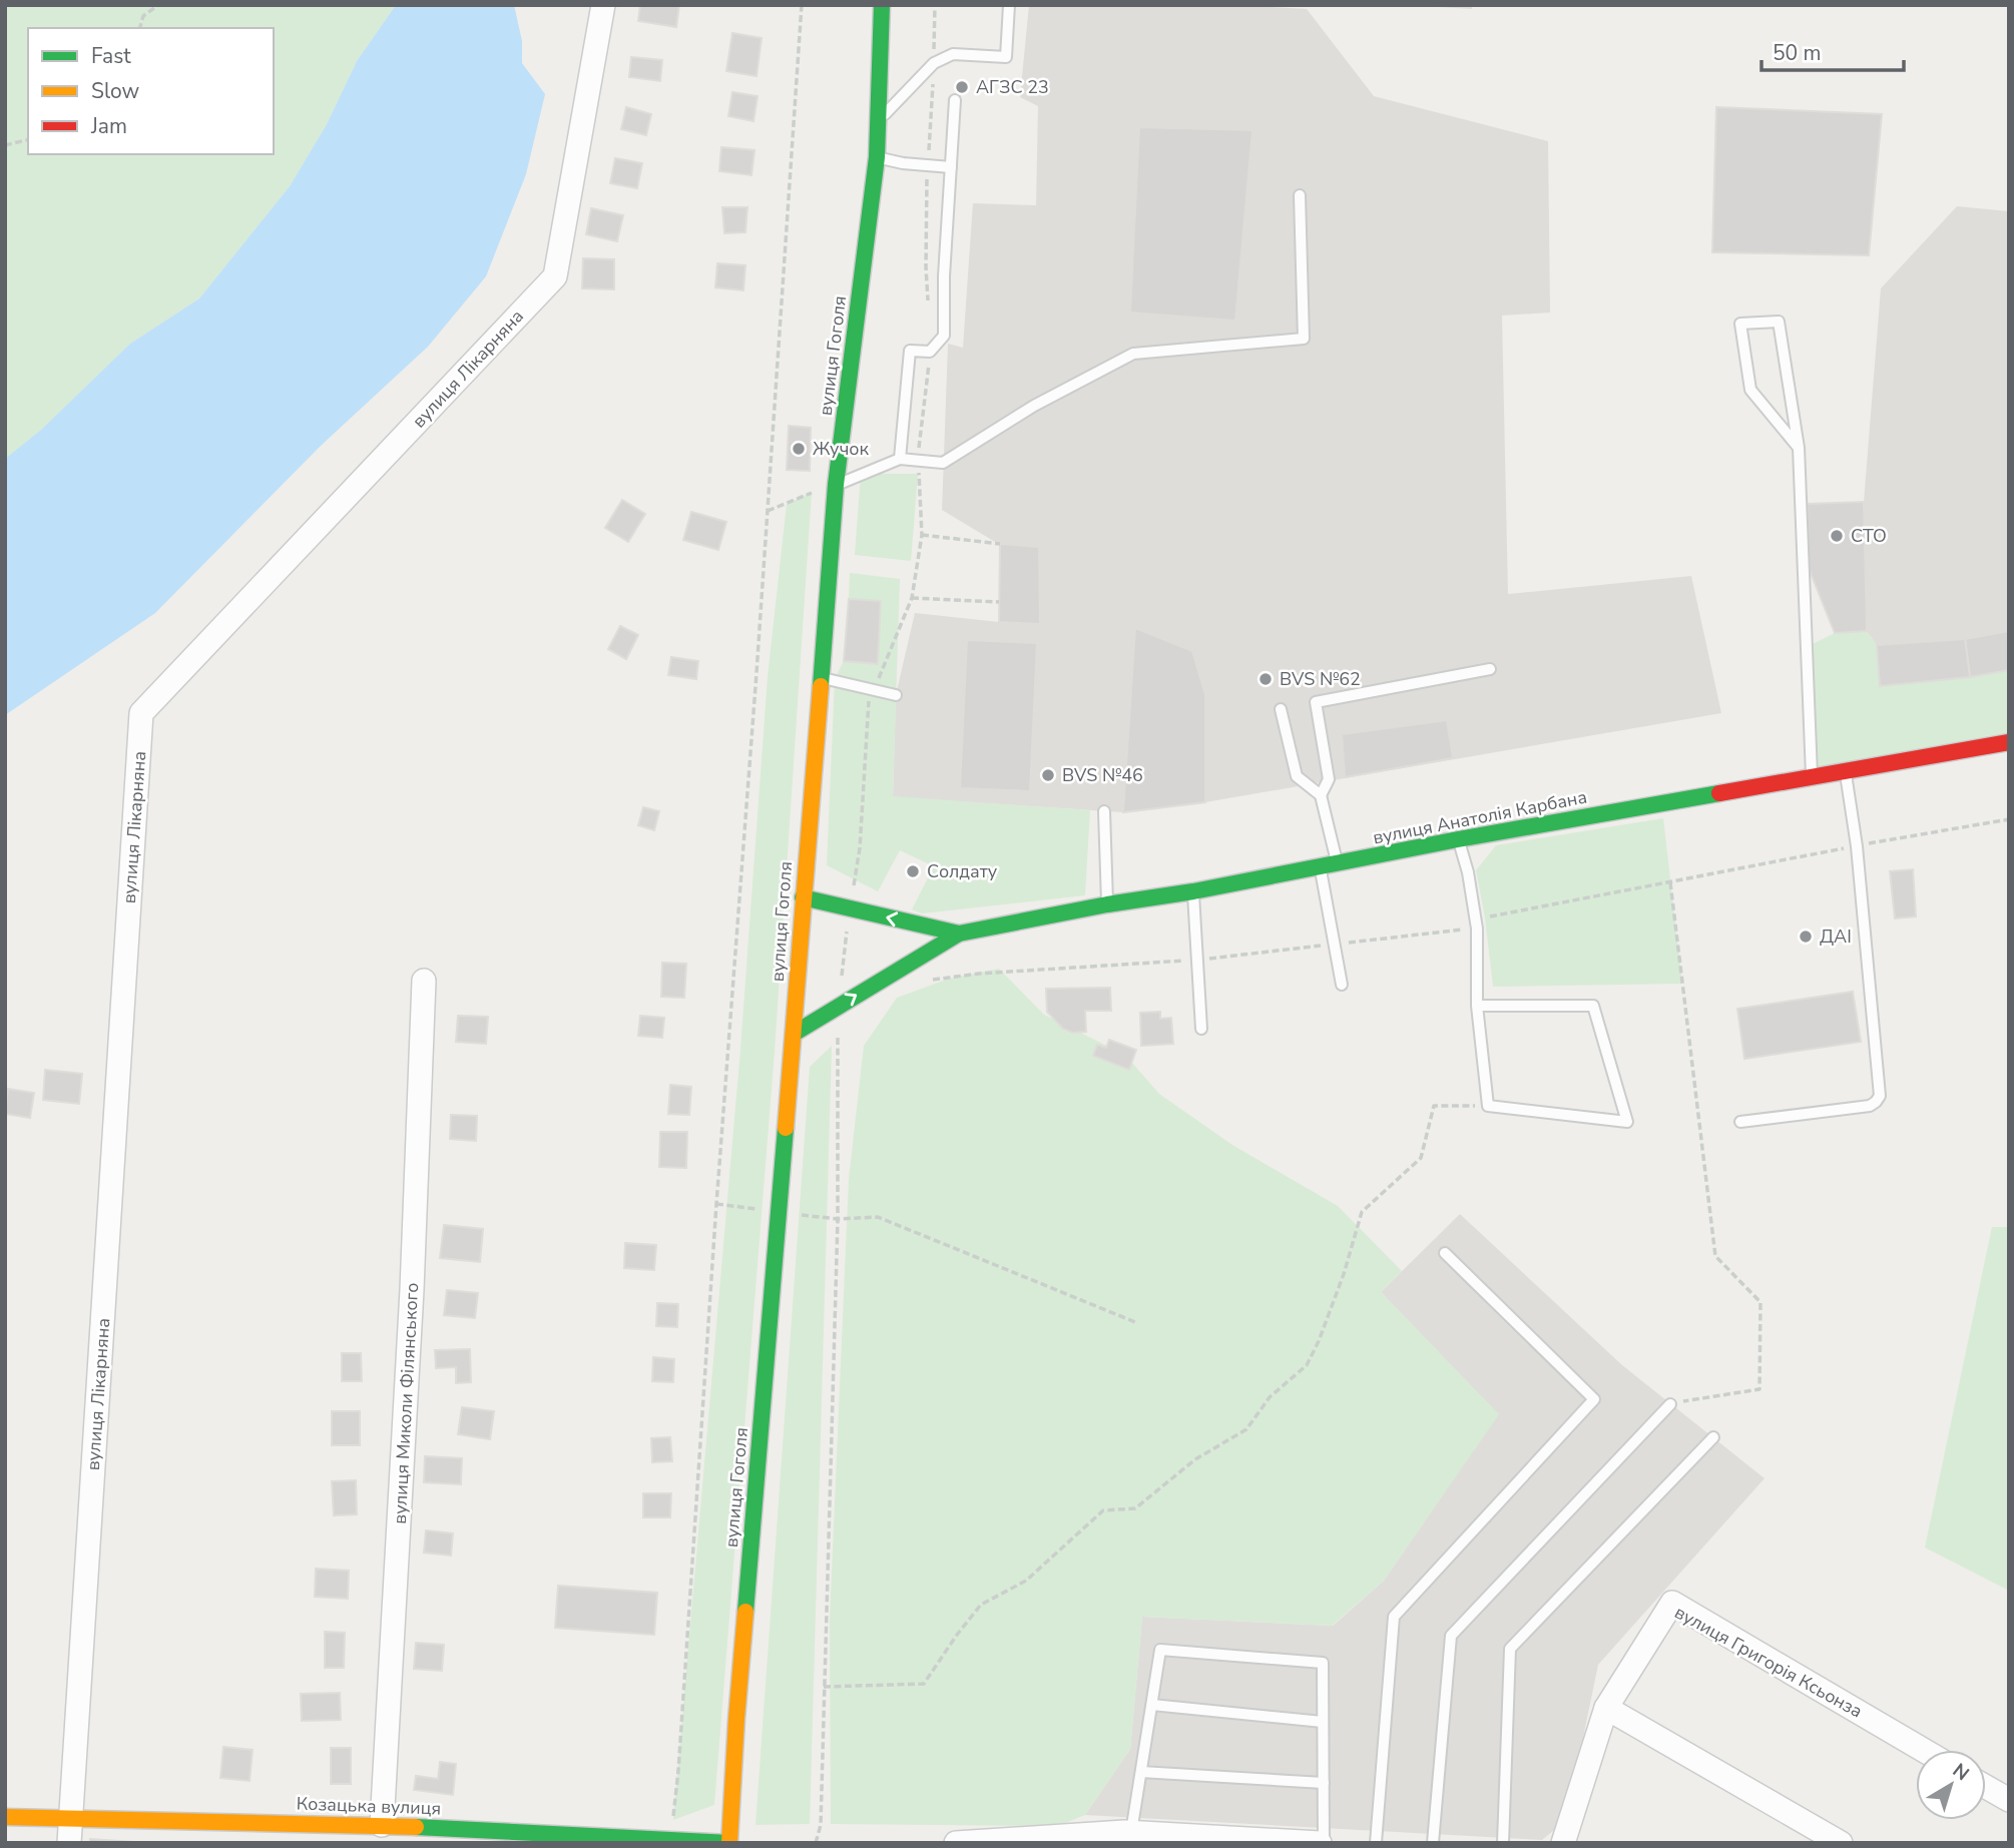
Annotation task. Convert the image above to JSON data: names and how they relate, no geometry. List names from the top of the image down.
{
  "streets": {
    "street": [
      "вулиця Гоголя",
      "вулиця Лікарняна",
      "вулиця Анатолія Карбана",
      "вулиця Миколи Філянського",
      "вулиця Григорія Ксьонза",
      "Козацька вулиця"
    ]
  },
  "crossings": [
    ["вулиця Гоголя", "Козацька вулиця"],
    ["вулиця Лікарняна", "Козацька вулиця"],
    ["вулиця Миколи Філянського", "Козацька вулиця"]
  ],
  "places": [
    "АГЗС 23",
    "Жучок",
    "СТО",
    "BVS №62",
    "BVS №46",
    "Солдату",
    "ДАІ"
  ],
  "legend": ["Fast", "Slow", "Jam"],
  "scale_bar": "50 m",
  "north": "top right"
}
